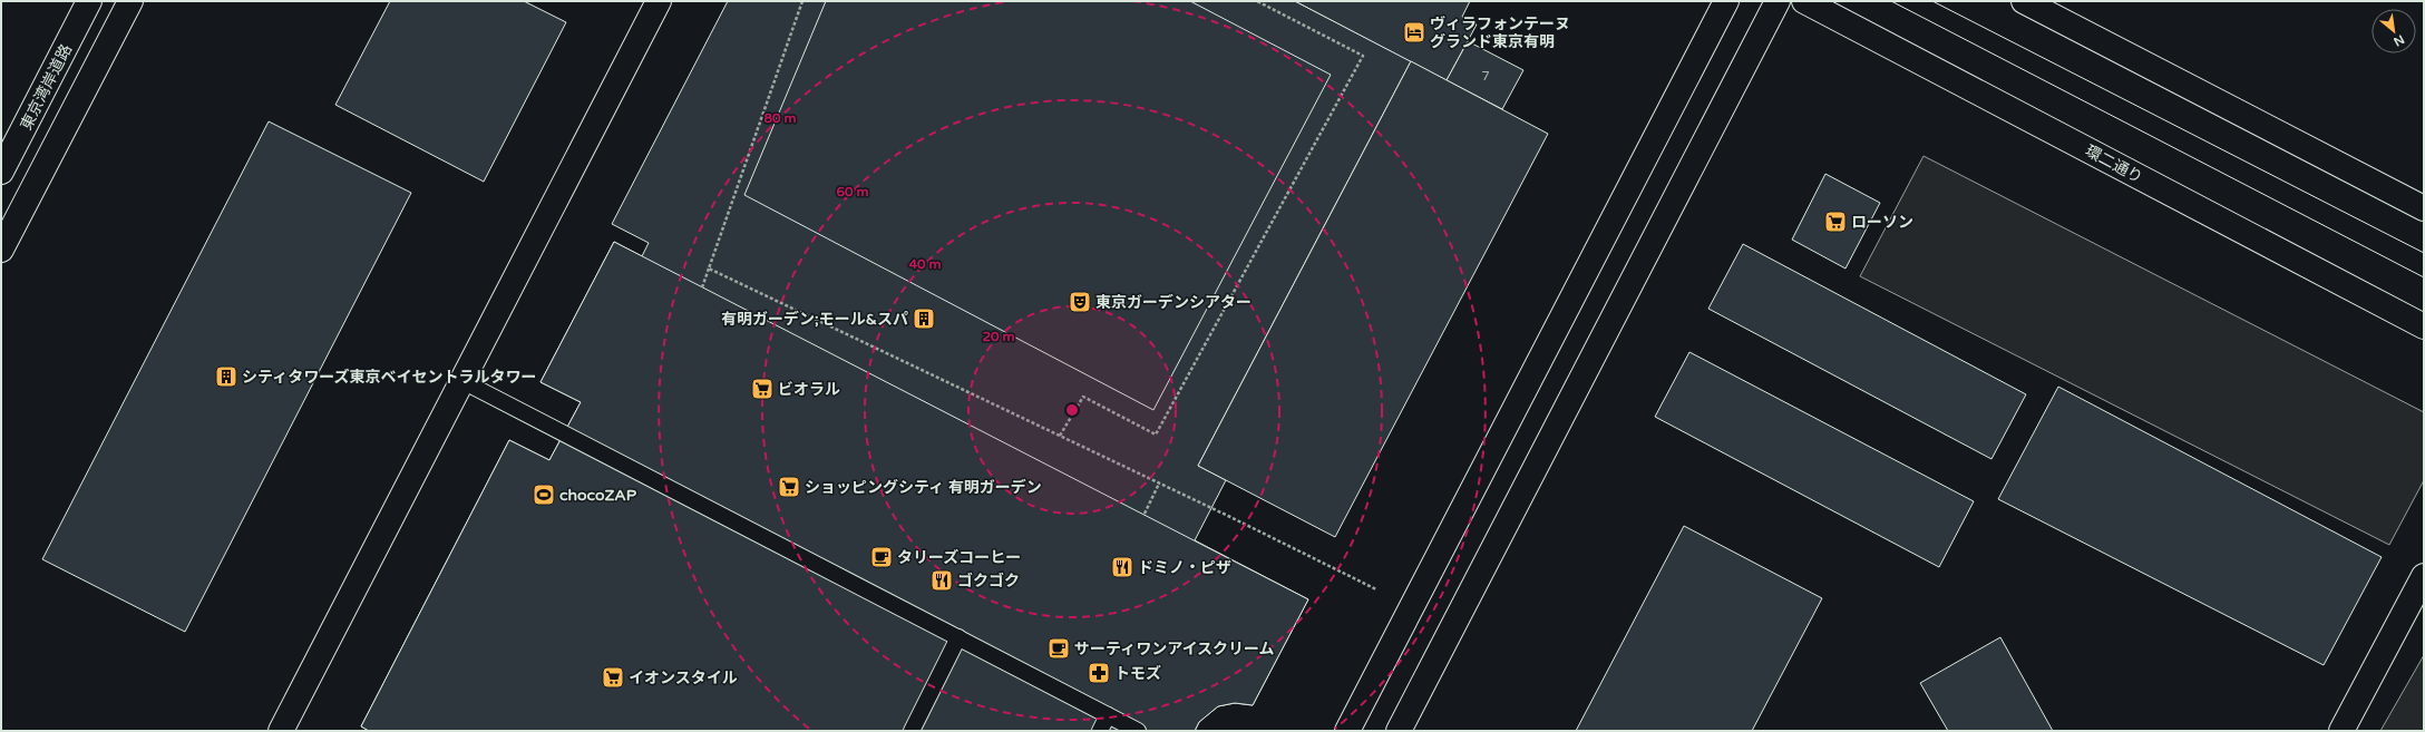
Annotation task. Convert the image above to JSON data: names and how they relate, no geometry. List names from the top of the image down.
{
  "streets": {
    "main road": ["東京湾岸道路", "環二通り"]
  },
  "places": {
    "hotel": ["ヴィラフォンテーヌ グランド東京有明"],
    "supermarket": [
      "ローソン",
      "ビオラル",
      "ショッピングシティ 有明ガーデン",
      "イオンスタイル"
    ],
    "theatre": ["東京ガーデンシアター"],
    "building": ["有明ガーデン;モール&スパ", "シティタワーズ東京ベイセントラルタワー"],
    "sports": ["chocoZAP"],
    "cafe": ["タリーズコーヒー", "サーティワンアイスクリーム"],
    "restaurant": ["ドミノ・ピザ", "ゴクゴク"],
    "pharmacy": ["トモズ"]
  },
  "house_numbers": ["7"],
  "north": "bottom right",
  "rings": [
    "80 m",
    "60 m",
    "40 m",
    "20 m"
  ]
}
